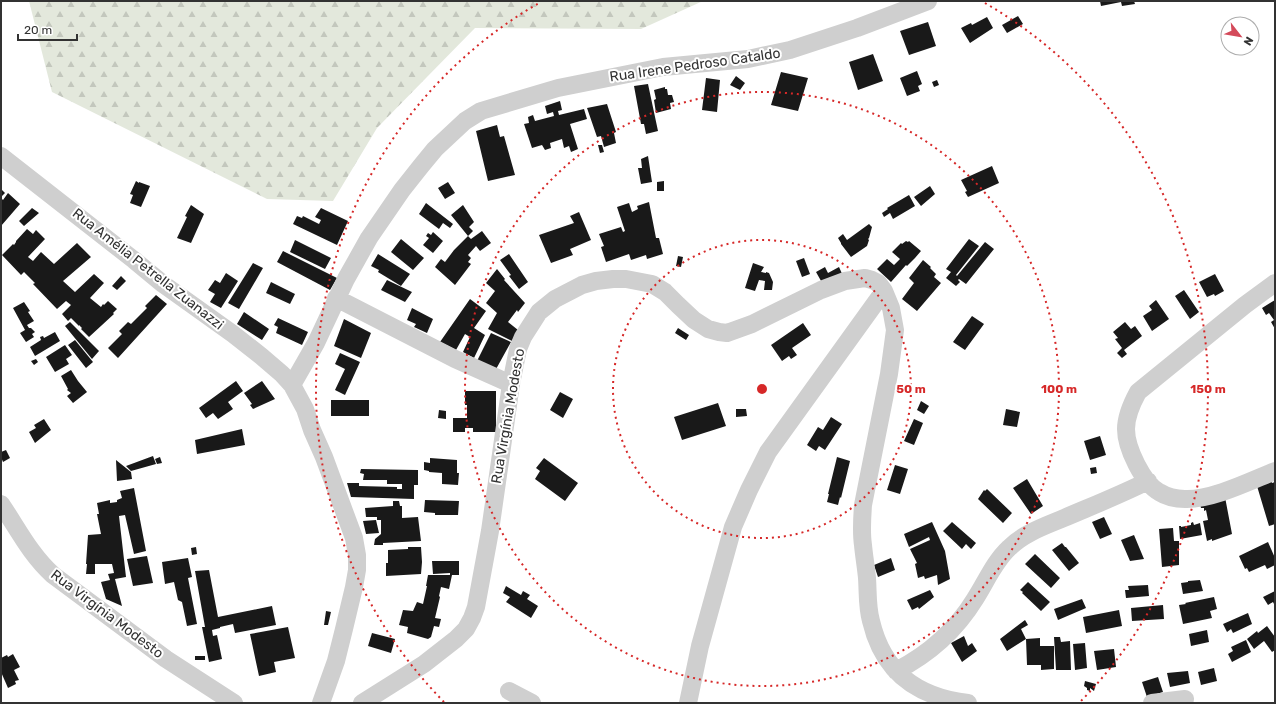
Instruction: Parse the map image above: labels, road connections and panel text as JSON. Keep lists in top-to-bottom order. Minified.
{"streets":{"street":["Rua Irene Pedroso Cataldo","Rua Amélia Petrella Zuanazzi","Rua Virgínia Modesto"]},"crossings":[["Rua Irene Pedroso Cataldo","Rua Amélia Petrella Zuanazzi"]],"scale_bar":"20 m","north":"bottom right","rings":["50 m","100 m","150 m"]}
